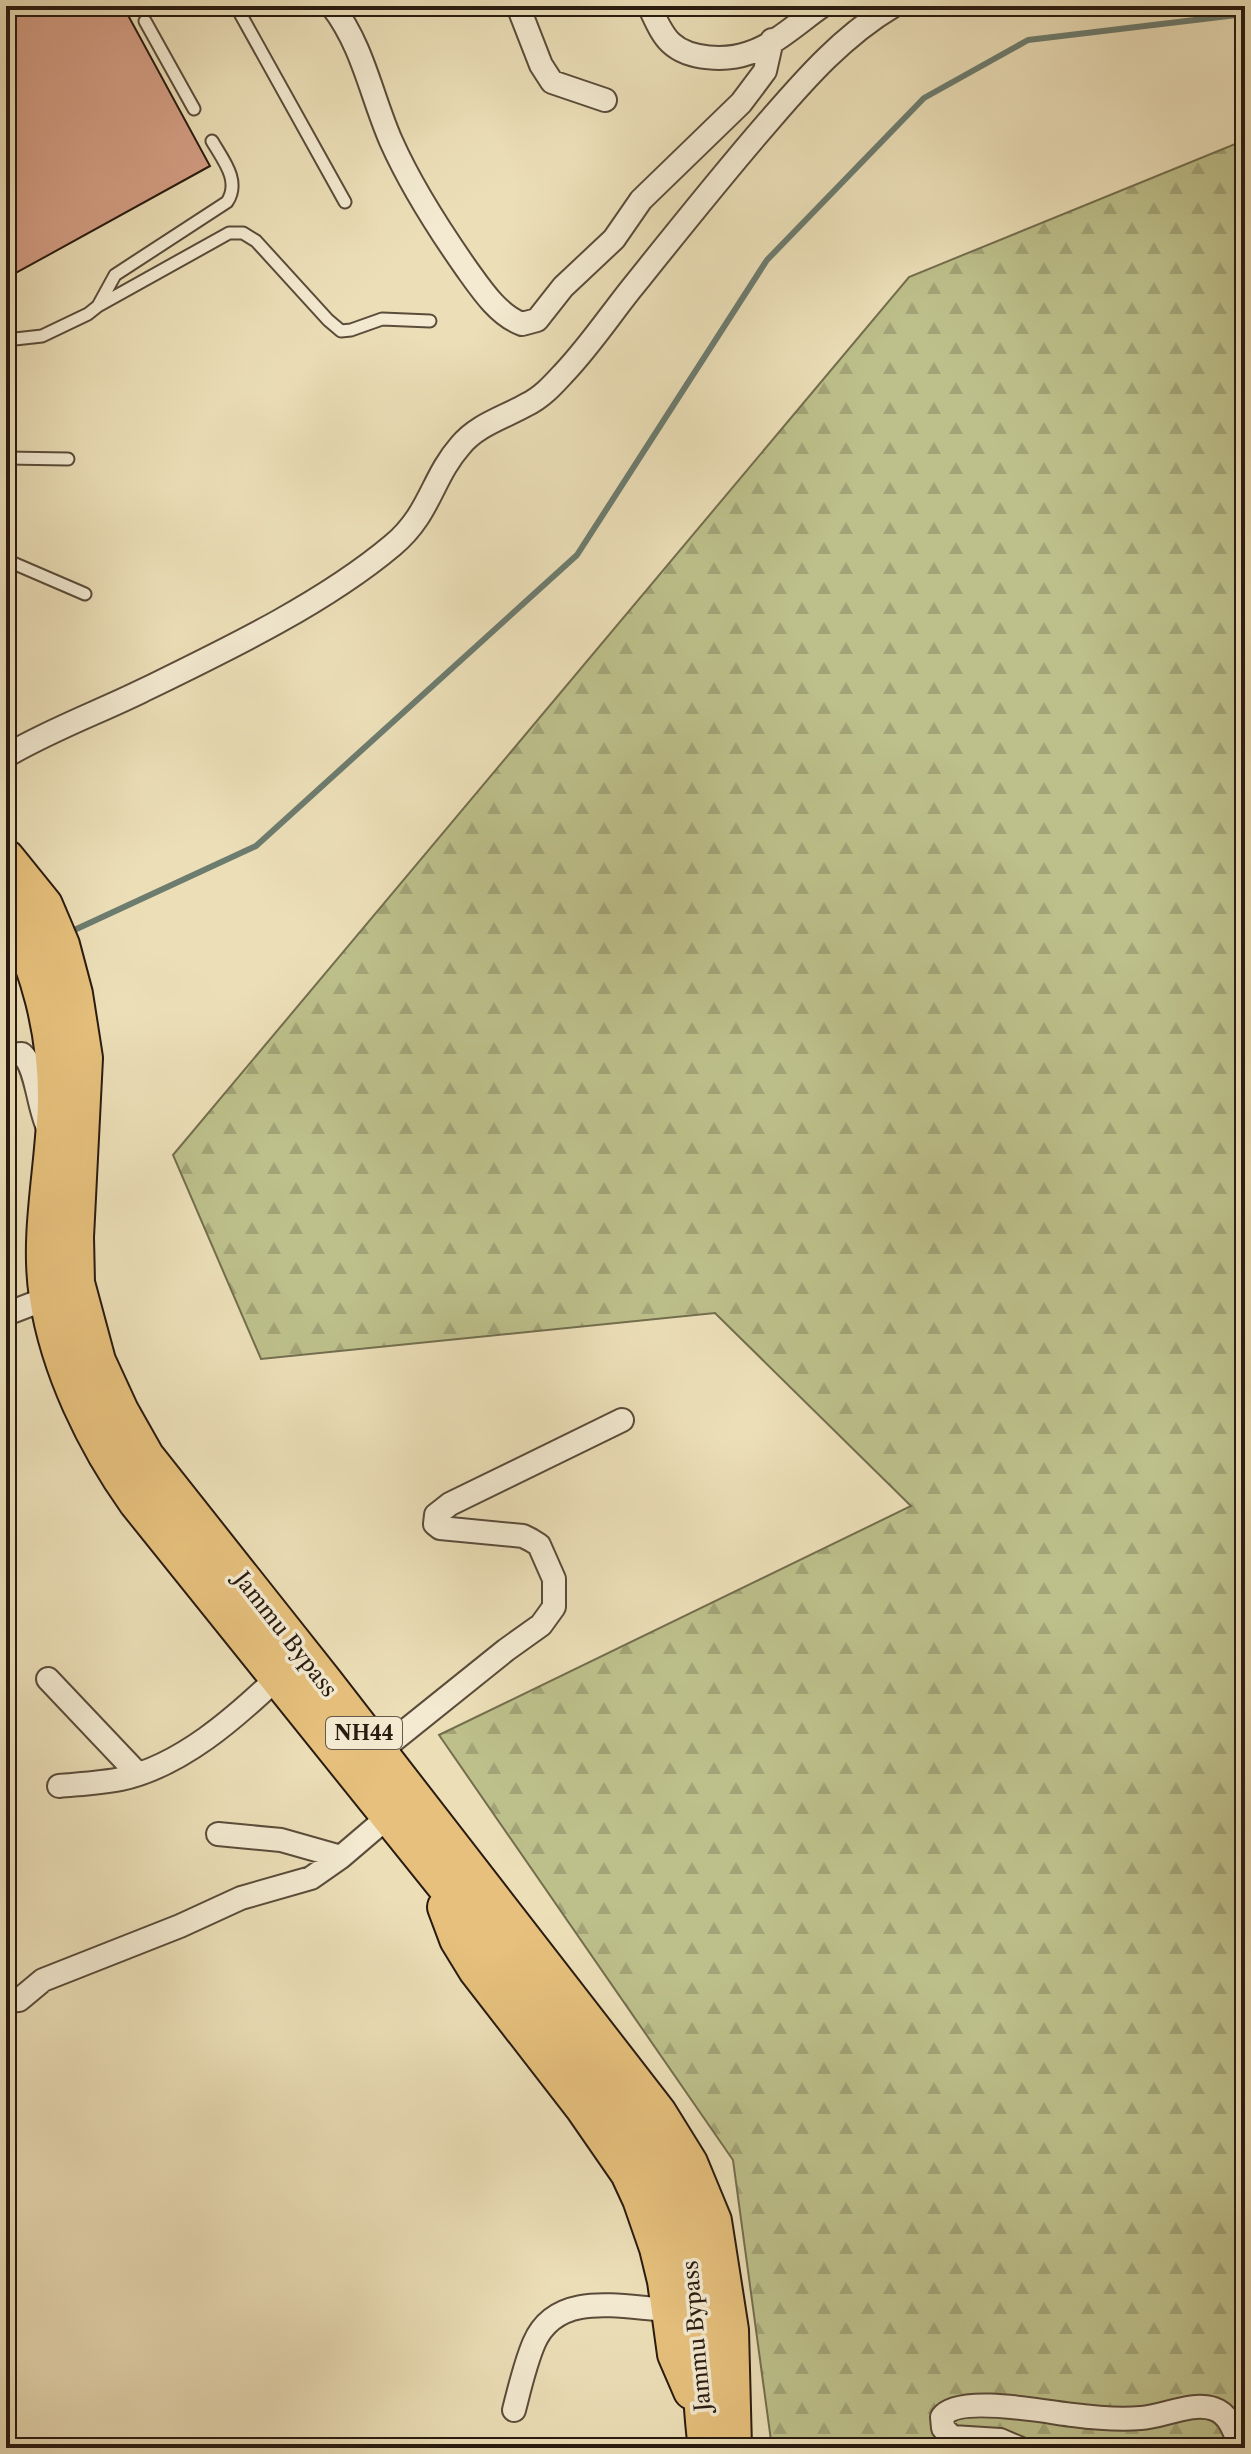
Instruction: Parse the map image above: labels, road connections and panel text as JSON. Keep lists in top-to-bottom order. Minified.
{"streets":{"highway":["Jammu Bypass","NH44"]}}
